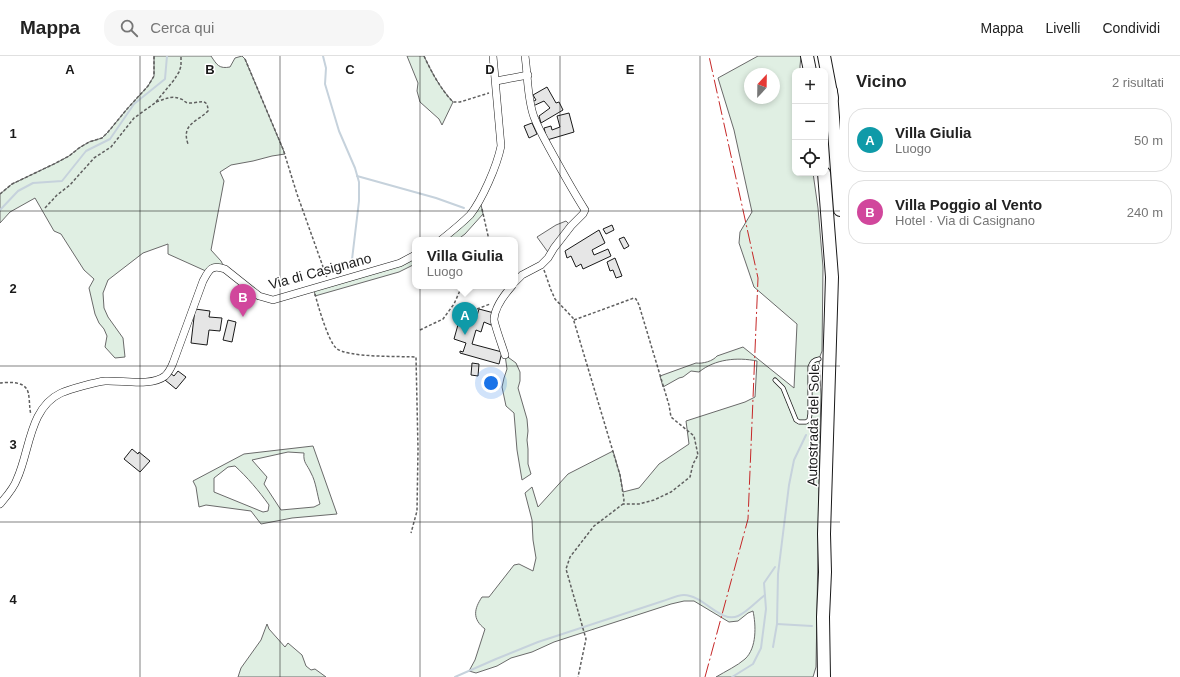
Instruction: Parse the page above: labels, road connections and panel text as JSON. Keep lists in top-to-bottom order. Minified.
{"streets":{"highway":["Autostrada del Sole"],"street":["Via di Casignano"]},"north":"top","page":{"header":"Mappa","search":"Cerca qui","nav":["Mappa","Livelli","Condividi"],"heading":["Vicino","2 risultati"],"map_buttons":["+","−"],"list":[{"mark":"A","name":"Villa Giulia","note":"Luogo","value":"50 m"},{"mark":"B","name":"Villa Poggio al Vento","note":"Hotel · Via di Casignano","value":"240 m"}],"popup":["Villa Giulia","Luogo"],"pins":["B","A"]},"grid":{"columns":["A","B","C","D","E"],"rows":["1","2","3","4"]}}
